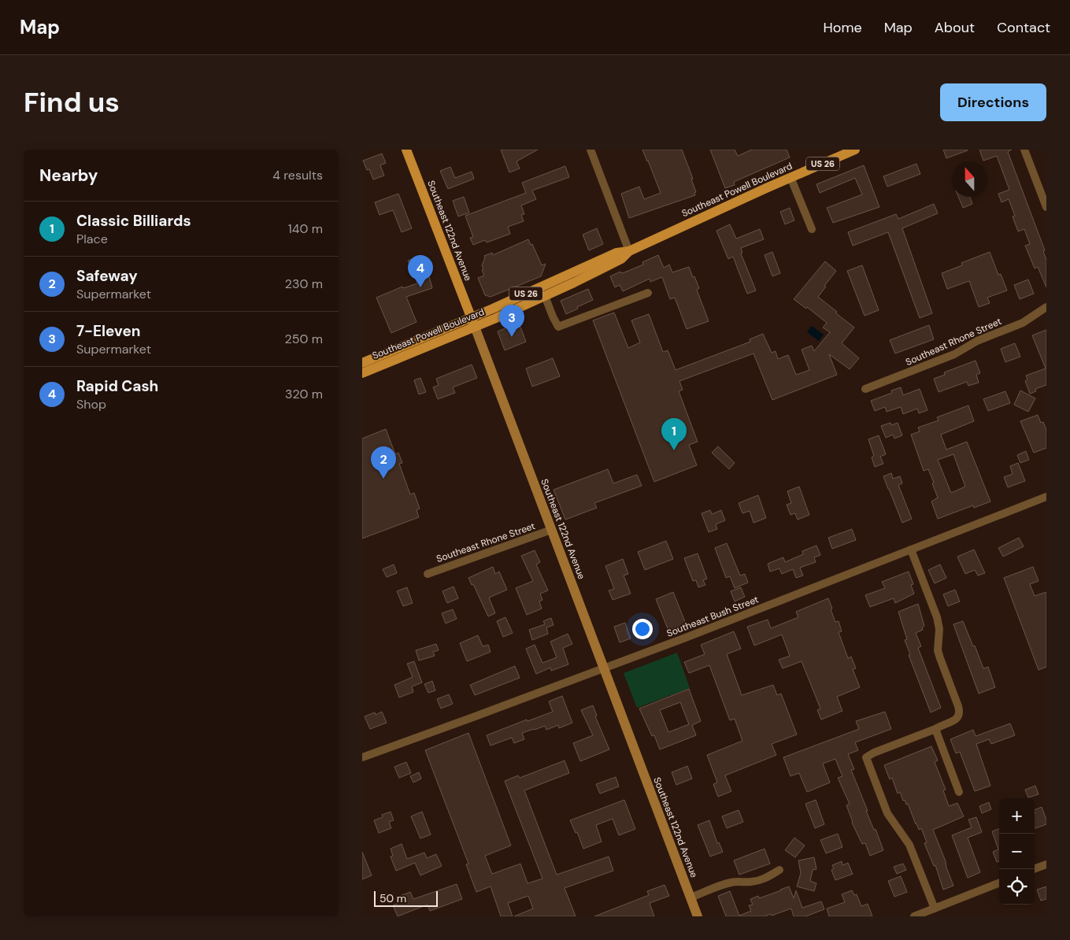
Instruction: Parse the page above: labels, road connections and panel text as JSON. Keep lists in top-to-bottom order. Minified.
{"streets":{"main road":["US 26","Southeast Powell Boulevard","Southeast 122nd Avenue"],"street":["Southeast Rhone Street","Southeast Bush Street"]},"crossings":[["Southeast Powell Boulevard","Southeast 122nd Avenue"],["Southeast 122nd Avenue","Southeast Rhone Street"],["Southeast 122nd Avenue","Southeast Bush Street"]],"scale_bar":"50 m","north":"top","page":{"header":"Map","nav":["Home","Map","About","Contact"],"buttons":"Directions","title":"Find us","heading":["Nearby","4 results"],"list":[{"mark":"1","name":"Classic Billiards","note":"Place","value":"140 m"},{"mark":"2","name":"Safeway","note":"Supermarket","value":"230 m"},{"mark":"3","name":"7-Eleven","note":"Supermarket","value":"250 m"},{"mark":"4","name":"Rapid Cash","note":"Shop","value":"320 m"}],"pins":["4","3","1","2"],"map_buttons":["+","−"],"scale":"50 m"}}
